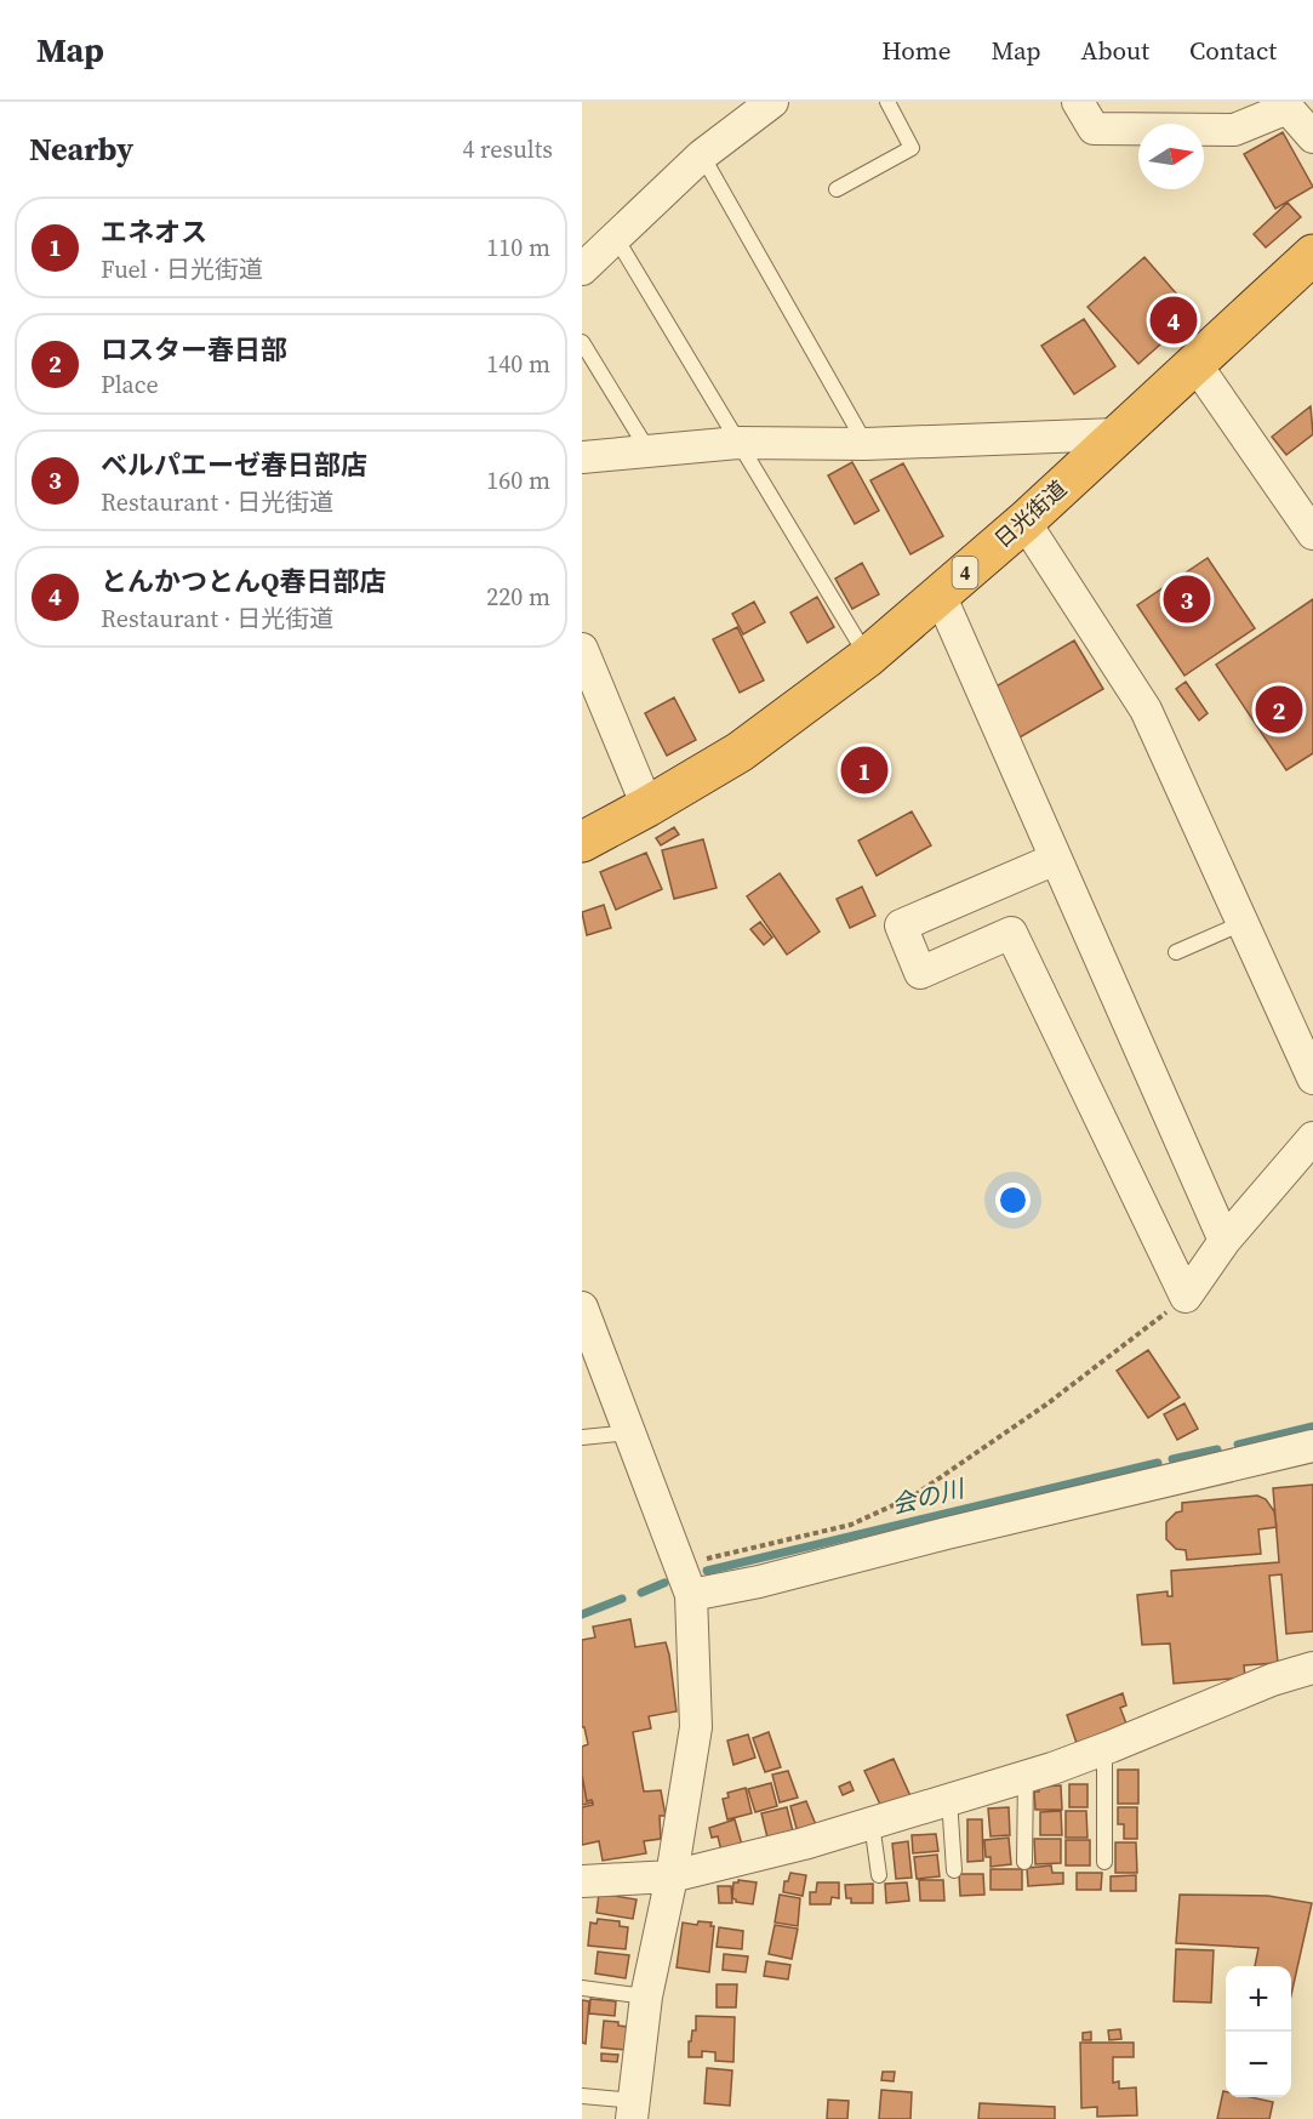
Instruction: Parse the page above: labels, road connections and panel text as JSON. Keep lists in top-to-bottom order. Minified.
{"streets":{"highway":["日光街道","4"]},"water":["会の川"],"north":"right","page":{"header":"Map","nav":["Home","Map","About","Contact"],"heading":["Nearby","4 results"],"list":[{"mark":"1","name":"エネオス","note":"Fuel · 日光街道","value":"110 m"},{"mark":"2","name":"ロスター春日部","note":"Place","value":"140 m"},{"mark":"3","name":"ベルパエーゼ春日部店","note":"Restaurant · 日光街道","value":"160 m"},{"mark":"4","name":"とんかつとんQ春日部店","note":"Restaurant · 日光街道","value":"220 m"}],"pins":["4","3","2","1"],"map_buttons":["+","−"]}}
